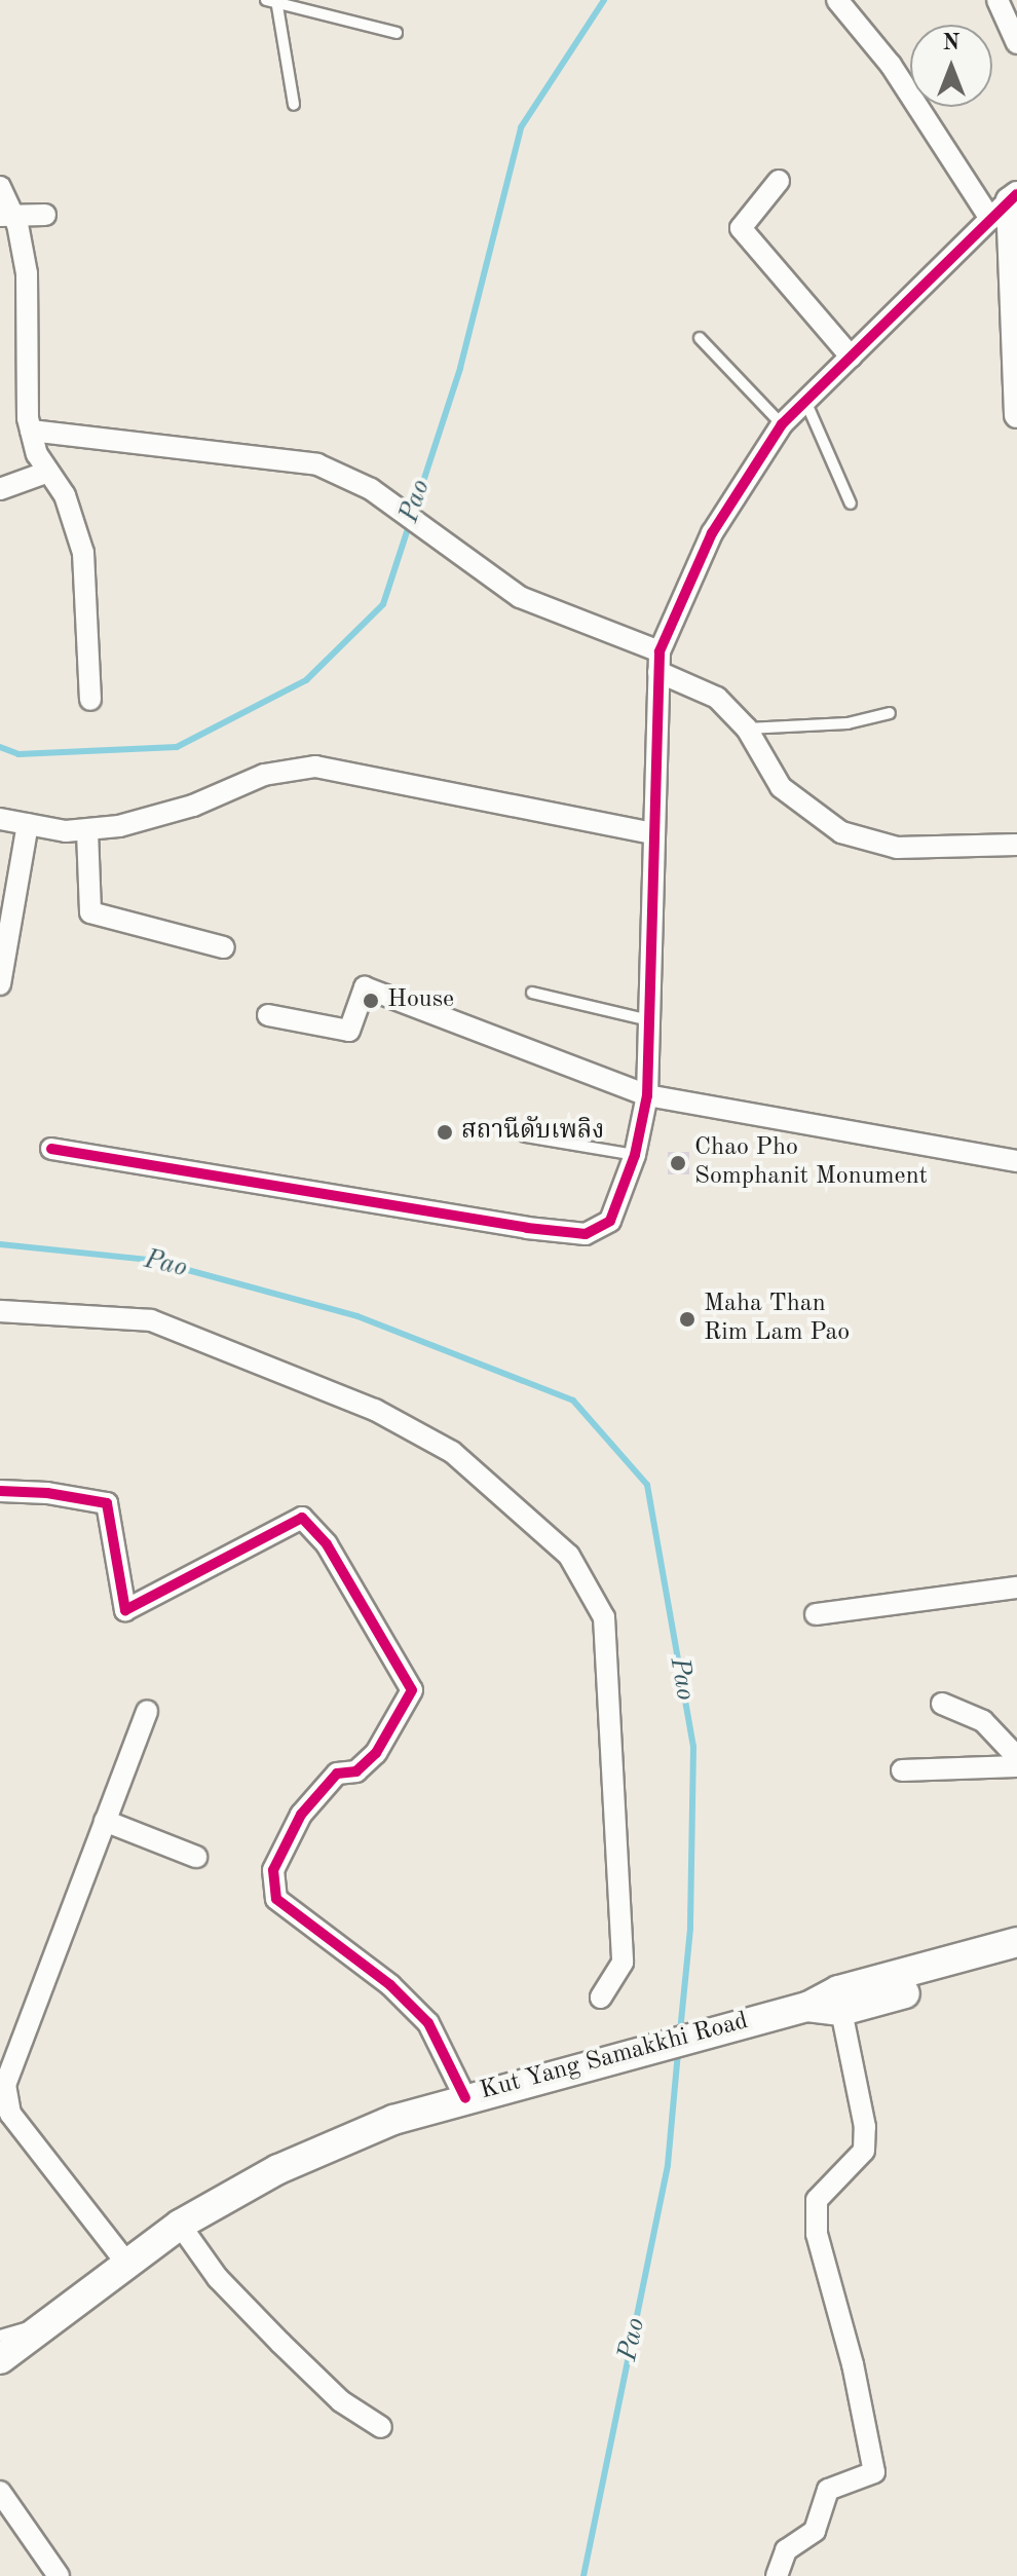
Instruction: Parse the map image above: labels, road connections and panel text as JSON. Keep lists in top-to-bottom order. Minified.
{"streets":{"main road":["Kut Yang Samakkhi Road"]},"water":["Pao"],"places":["House","สถานีดับเพลิง","Chao Pho Somphanit Monument","Maha Than Rim Lam Pao"],"north":"top"}
